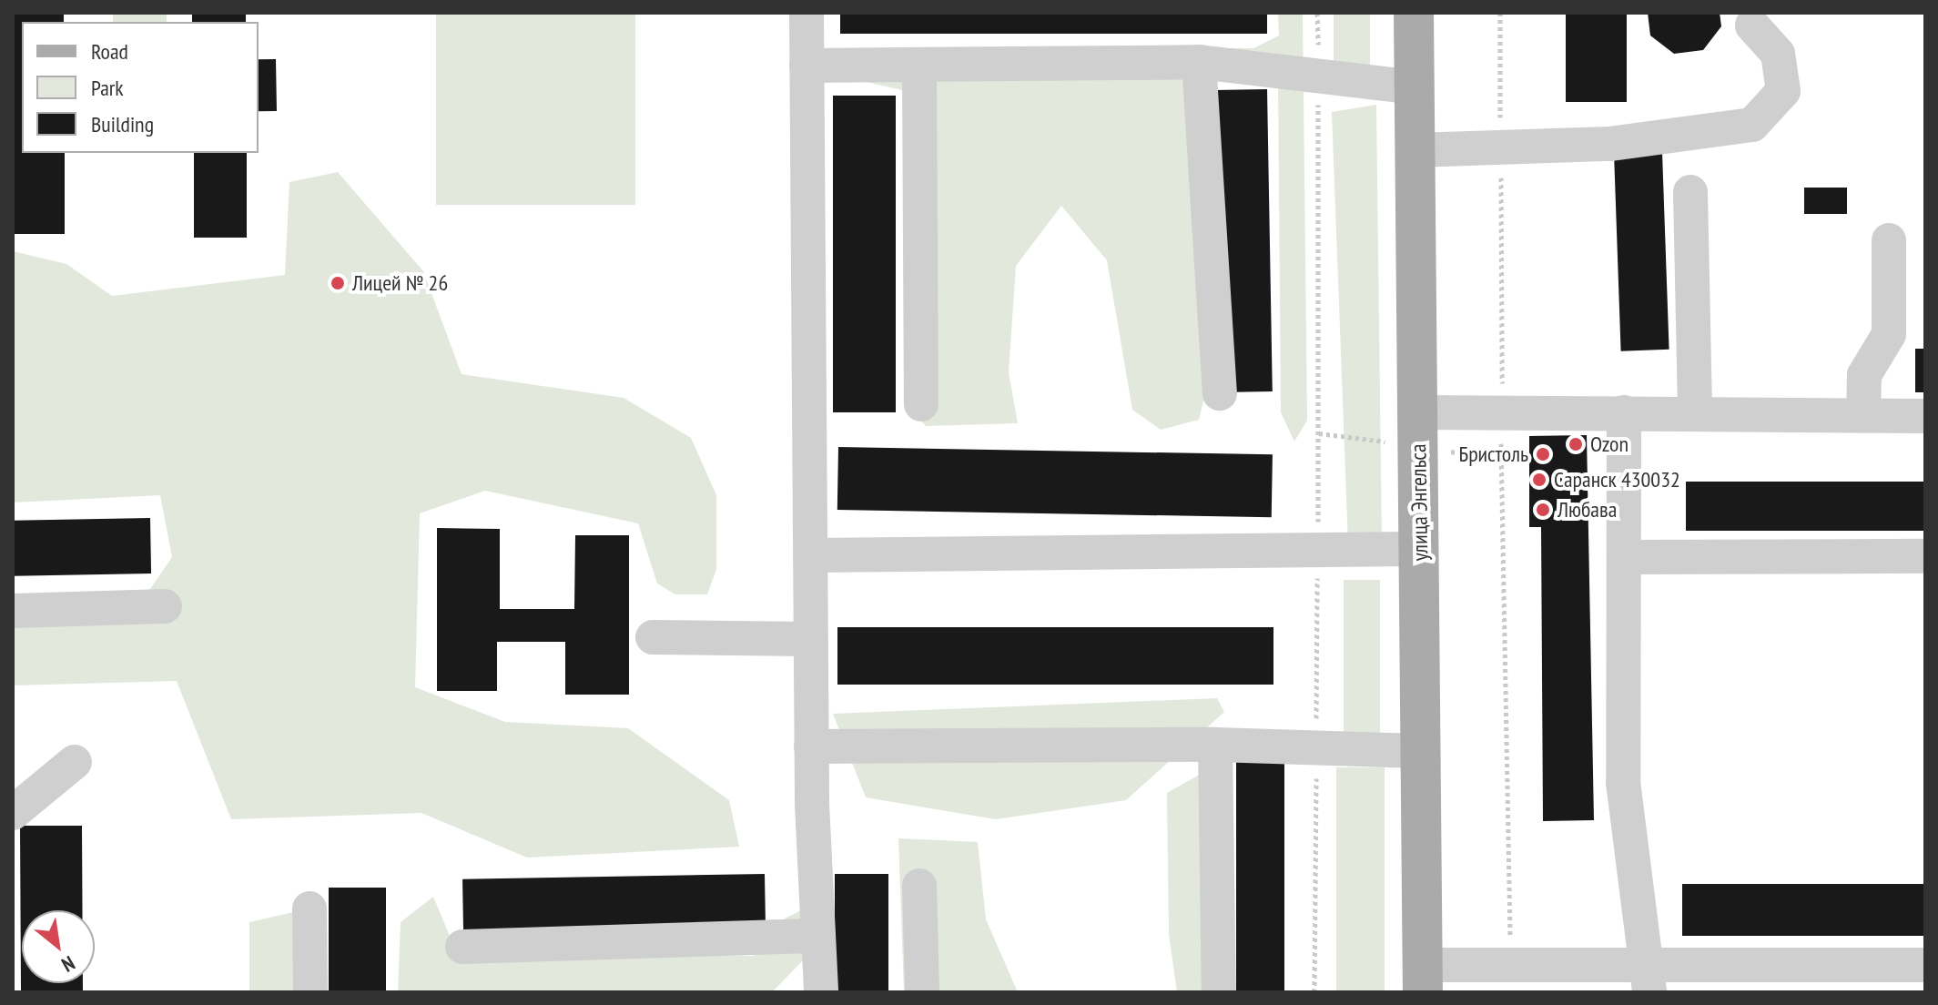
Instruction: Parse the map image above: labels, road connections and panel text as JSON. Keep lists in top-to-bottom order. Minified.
{"streets":{"main road":["улица Энгельса"]},"places":["Лицей № 26","Ozon","Бристоль","Саранск 430032","Любава"],"legend":["Road","Park","Building"],"north":"bottom right"}
